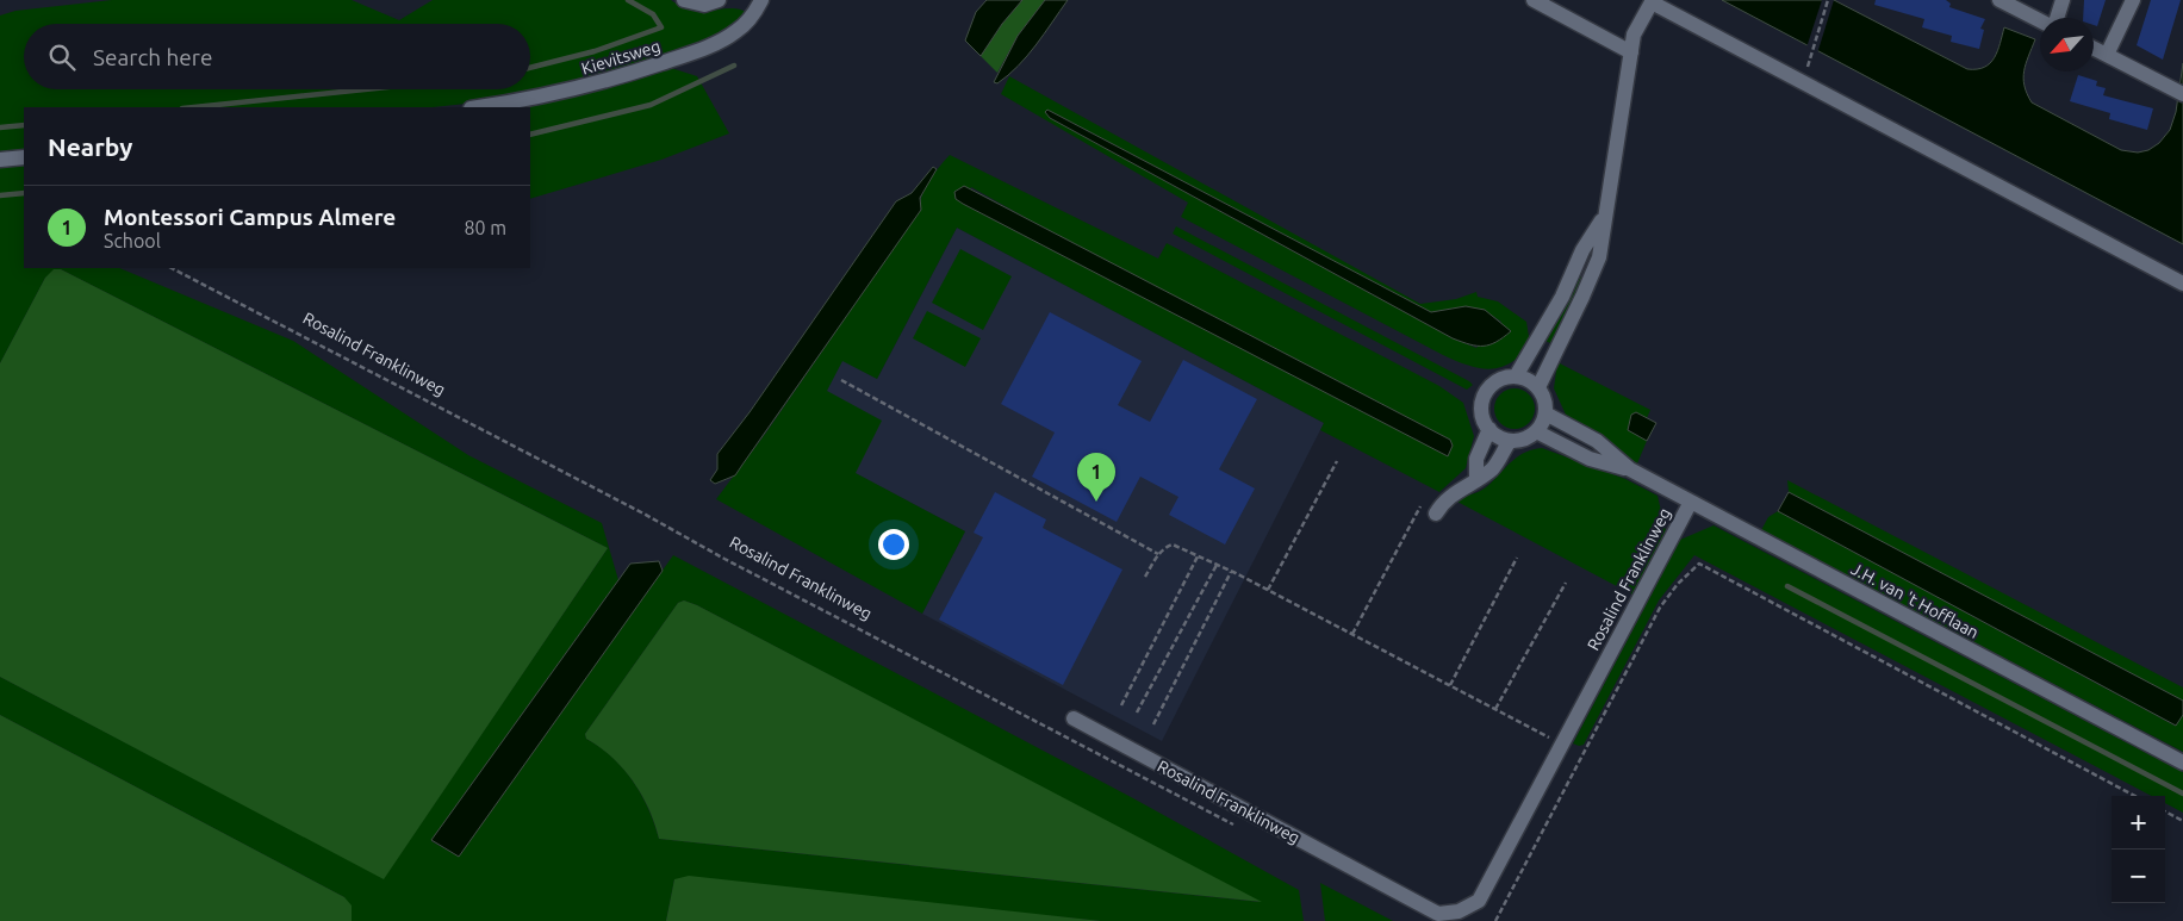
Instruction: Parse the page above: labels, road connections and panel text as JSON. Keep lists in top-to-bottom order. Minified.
{"streets":{"street":["Kievitsweg","Rosalind Franklinweg","J.H. van 't Hofflaan"]},"crossings":[["Rosalind Franklinweg","J.H. van 't Hofflaan"]],"north":"bottom left","page":{"search":"Search here","heading":"Nearby","list":[{"mark":"1","name":"Montessori Campus Almere","note":"School","value":"80 m"}],"pins":"1","map_buttons":["+","−"]}}
